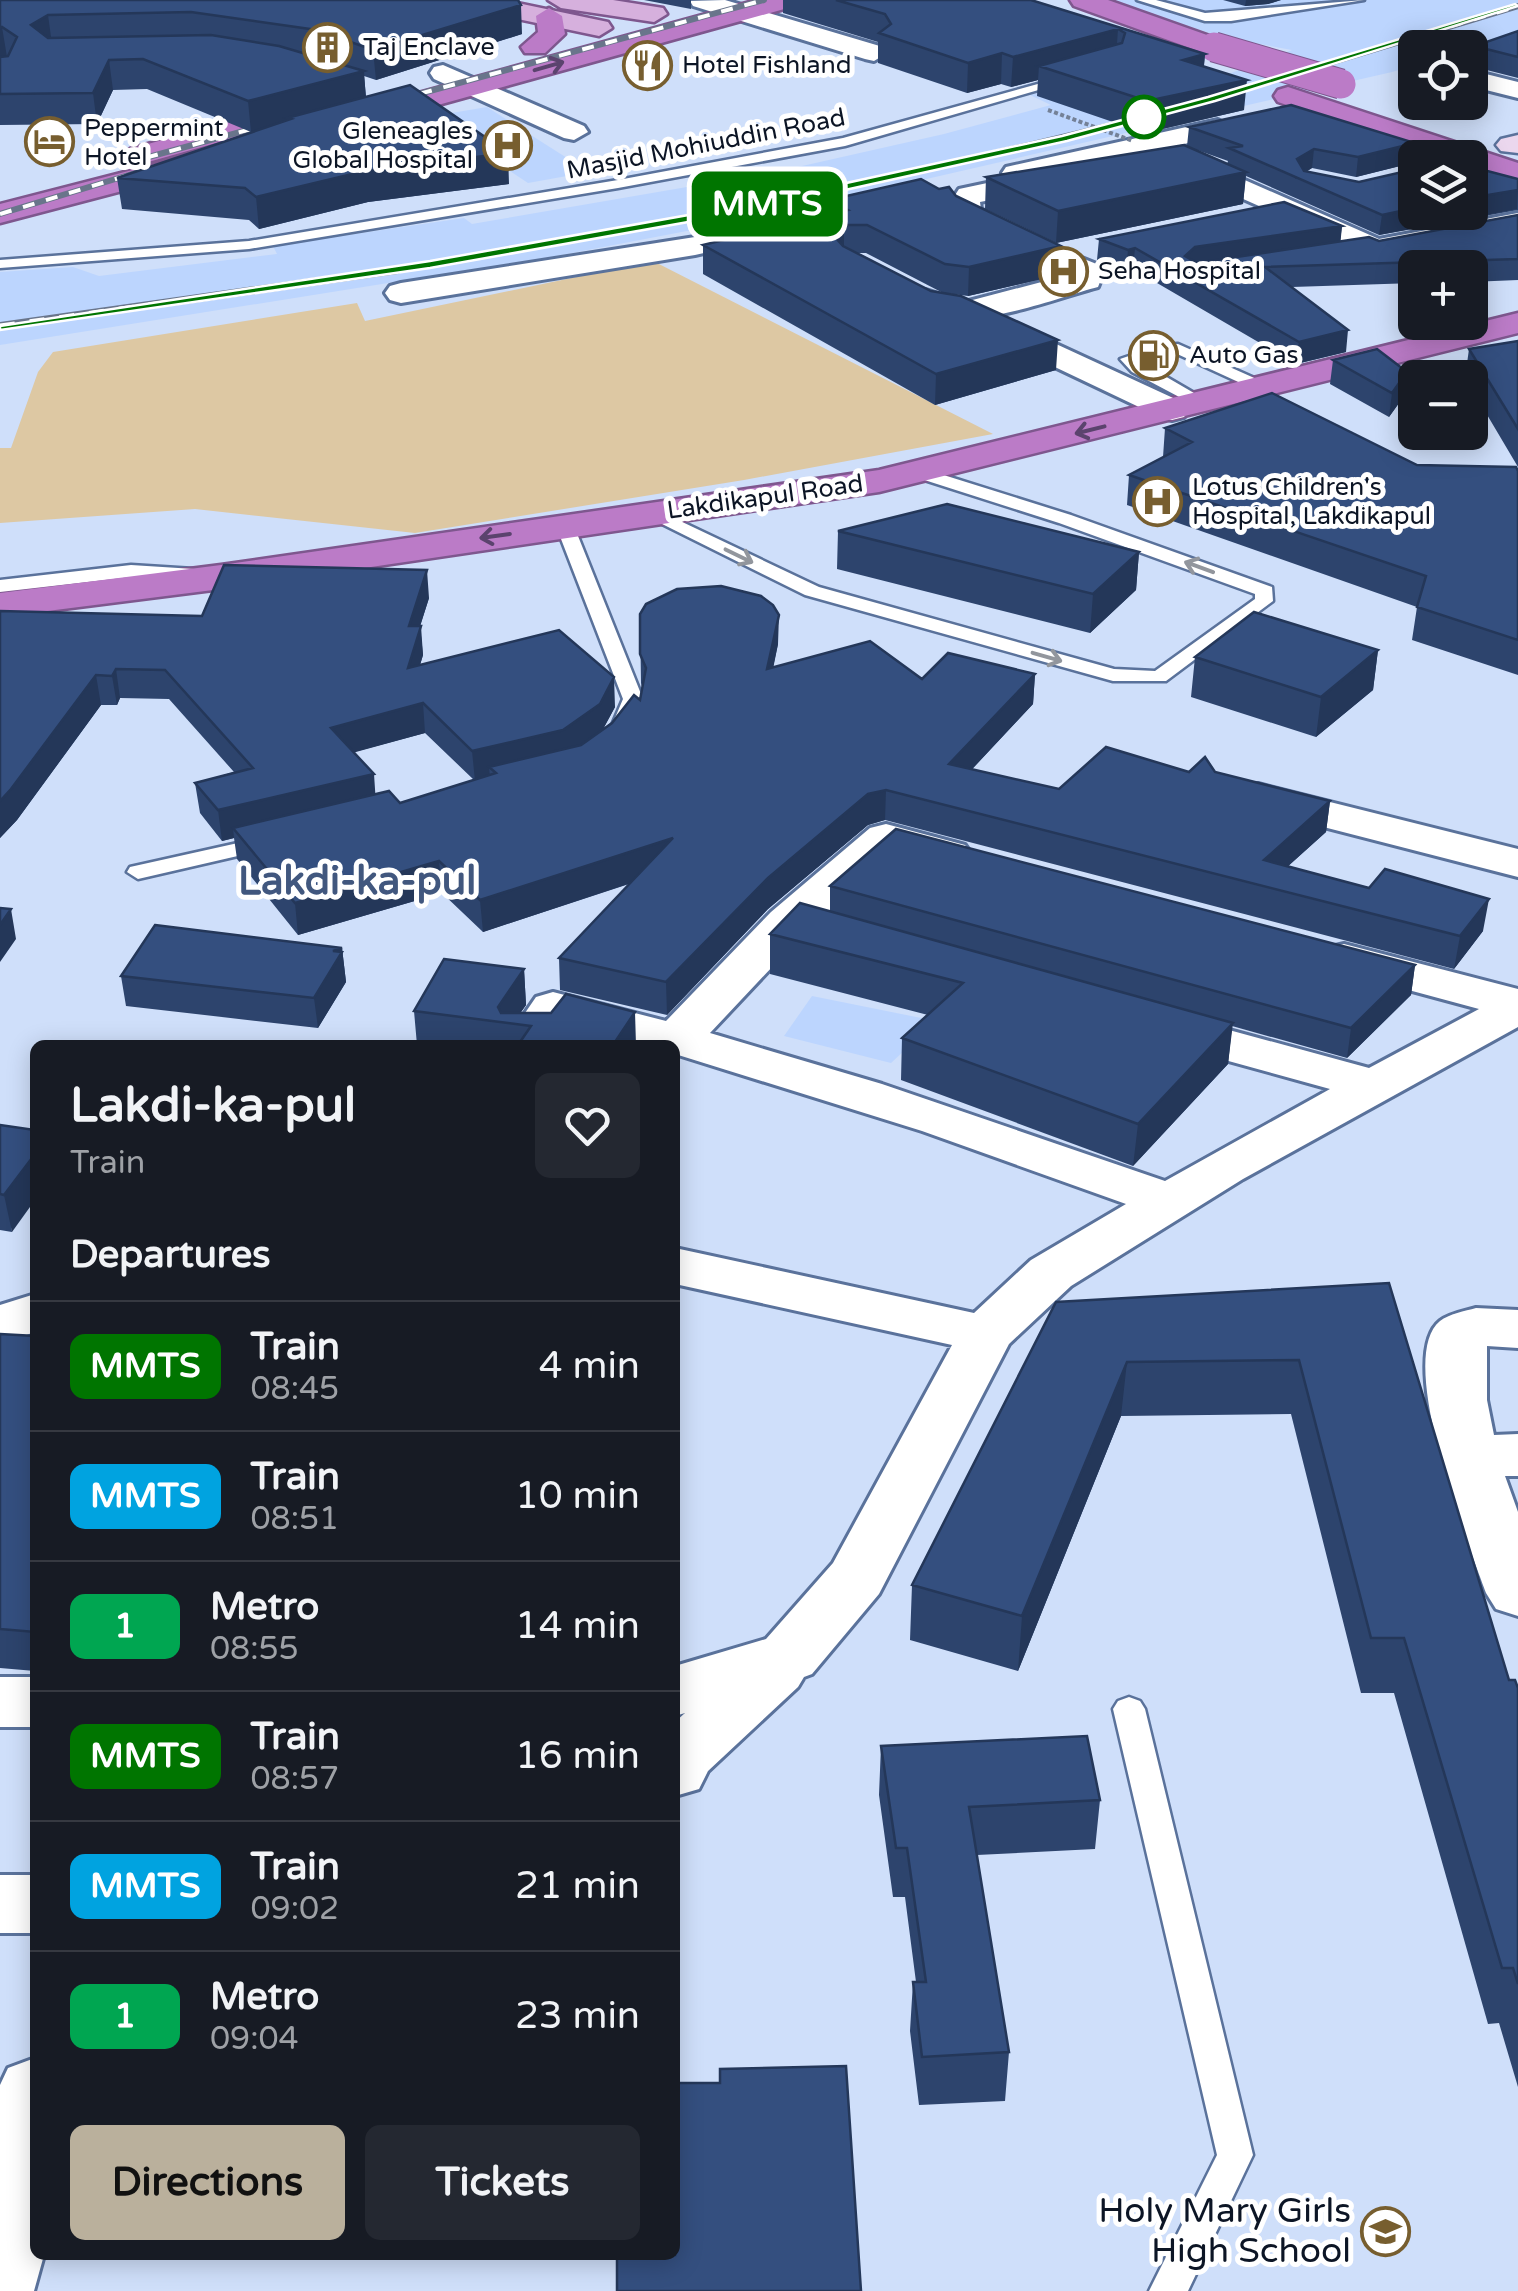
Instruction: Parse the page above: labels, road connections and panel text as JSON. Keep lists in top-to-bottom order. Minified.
{"streets":{"highway":["Lakdikapul Road"],"lane":["Masjid Mohiuddin Road"]},"districts":["Lakdi-ka-pul"],"places":{"building":["Taj Enclave"],"restaurant":["Hotel Fishland"],"hotel":["Peppermint Hotel"],"hospital":["Gleneagles Global Hospital","Seha Hospital","Lotus Children's Hospital, Lakdikapul"],"fuel station":["Auto Gas"],"school or university":["Holy Mary Girls High School"]},"page":{"on_map":"MMTS","map_buttons":["+","−"],"heading":[["Lakdi-ka-pul","Train"],"Departures"],"list":[{"mark":"MMTS","name":"Train","note":"08:45","value":"4 min"},{"mark":"MMTS","name":"Train","note":"08:51","value":"10 min"},{"mark":"1","name":"Metro","note":"08:55","value":"14 min"},{"mark":"MMTS","name":"Train","note":"08:57","value":"16 min"},{"mark":"MMTS","name":"Train","note":"09:02","value":"21 min"},{"mark":"1","name":"Metro","note":"09:04","value":"23 min"}],"buttons":["Directions","Tickets"]}}
